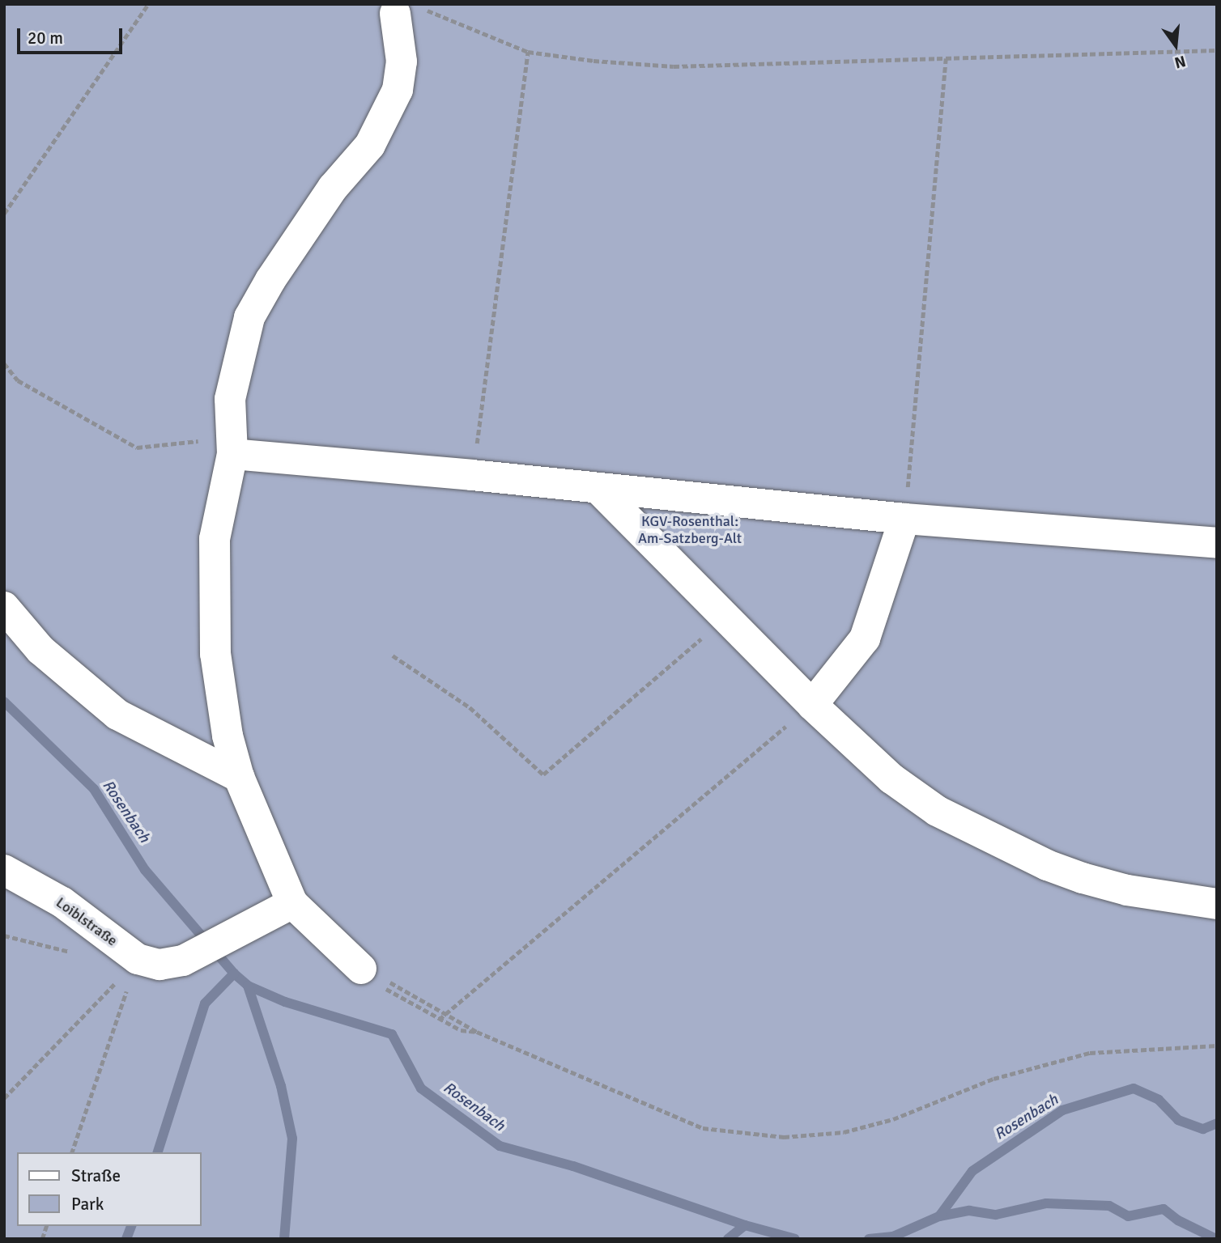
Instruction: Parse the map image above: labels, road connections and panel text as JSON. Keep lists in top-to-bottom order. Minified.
{"streets":{"street":["Loiblstraße"]},"water":["Rosenbach"],"parks":["KGV-Rosenthal: Am-Satzberg-Alt"],"legend":["Straße","Park"],"scale_bar":"20 m","north":"bottom"}
